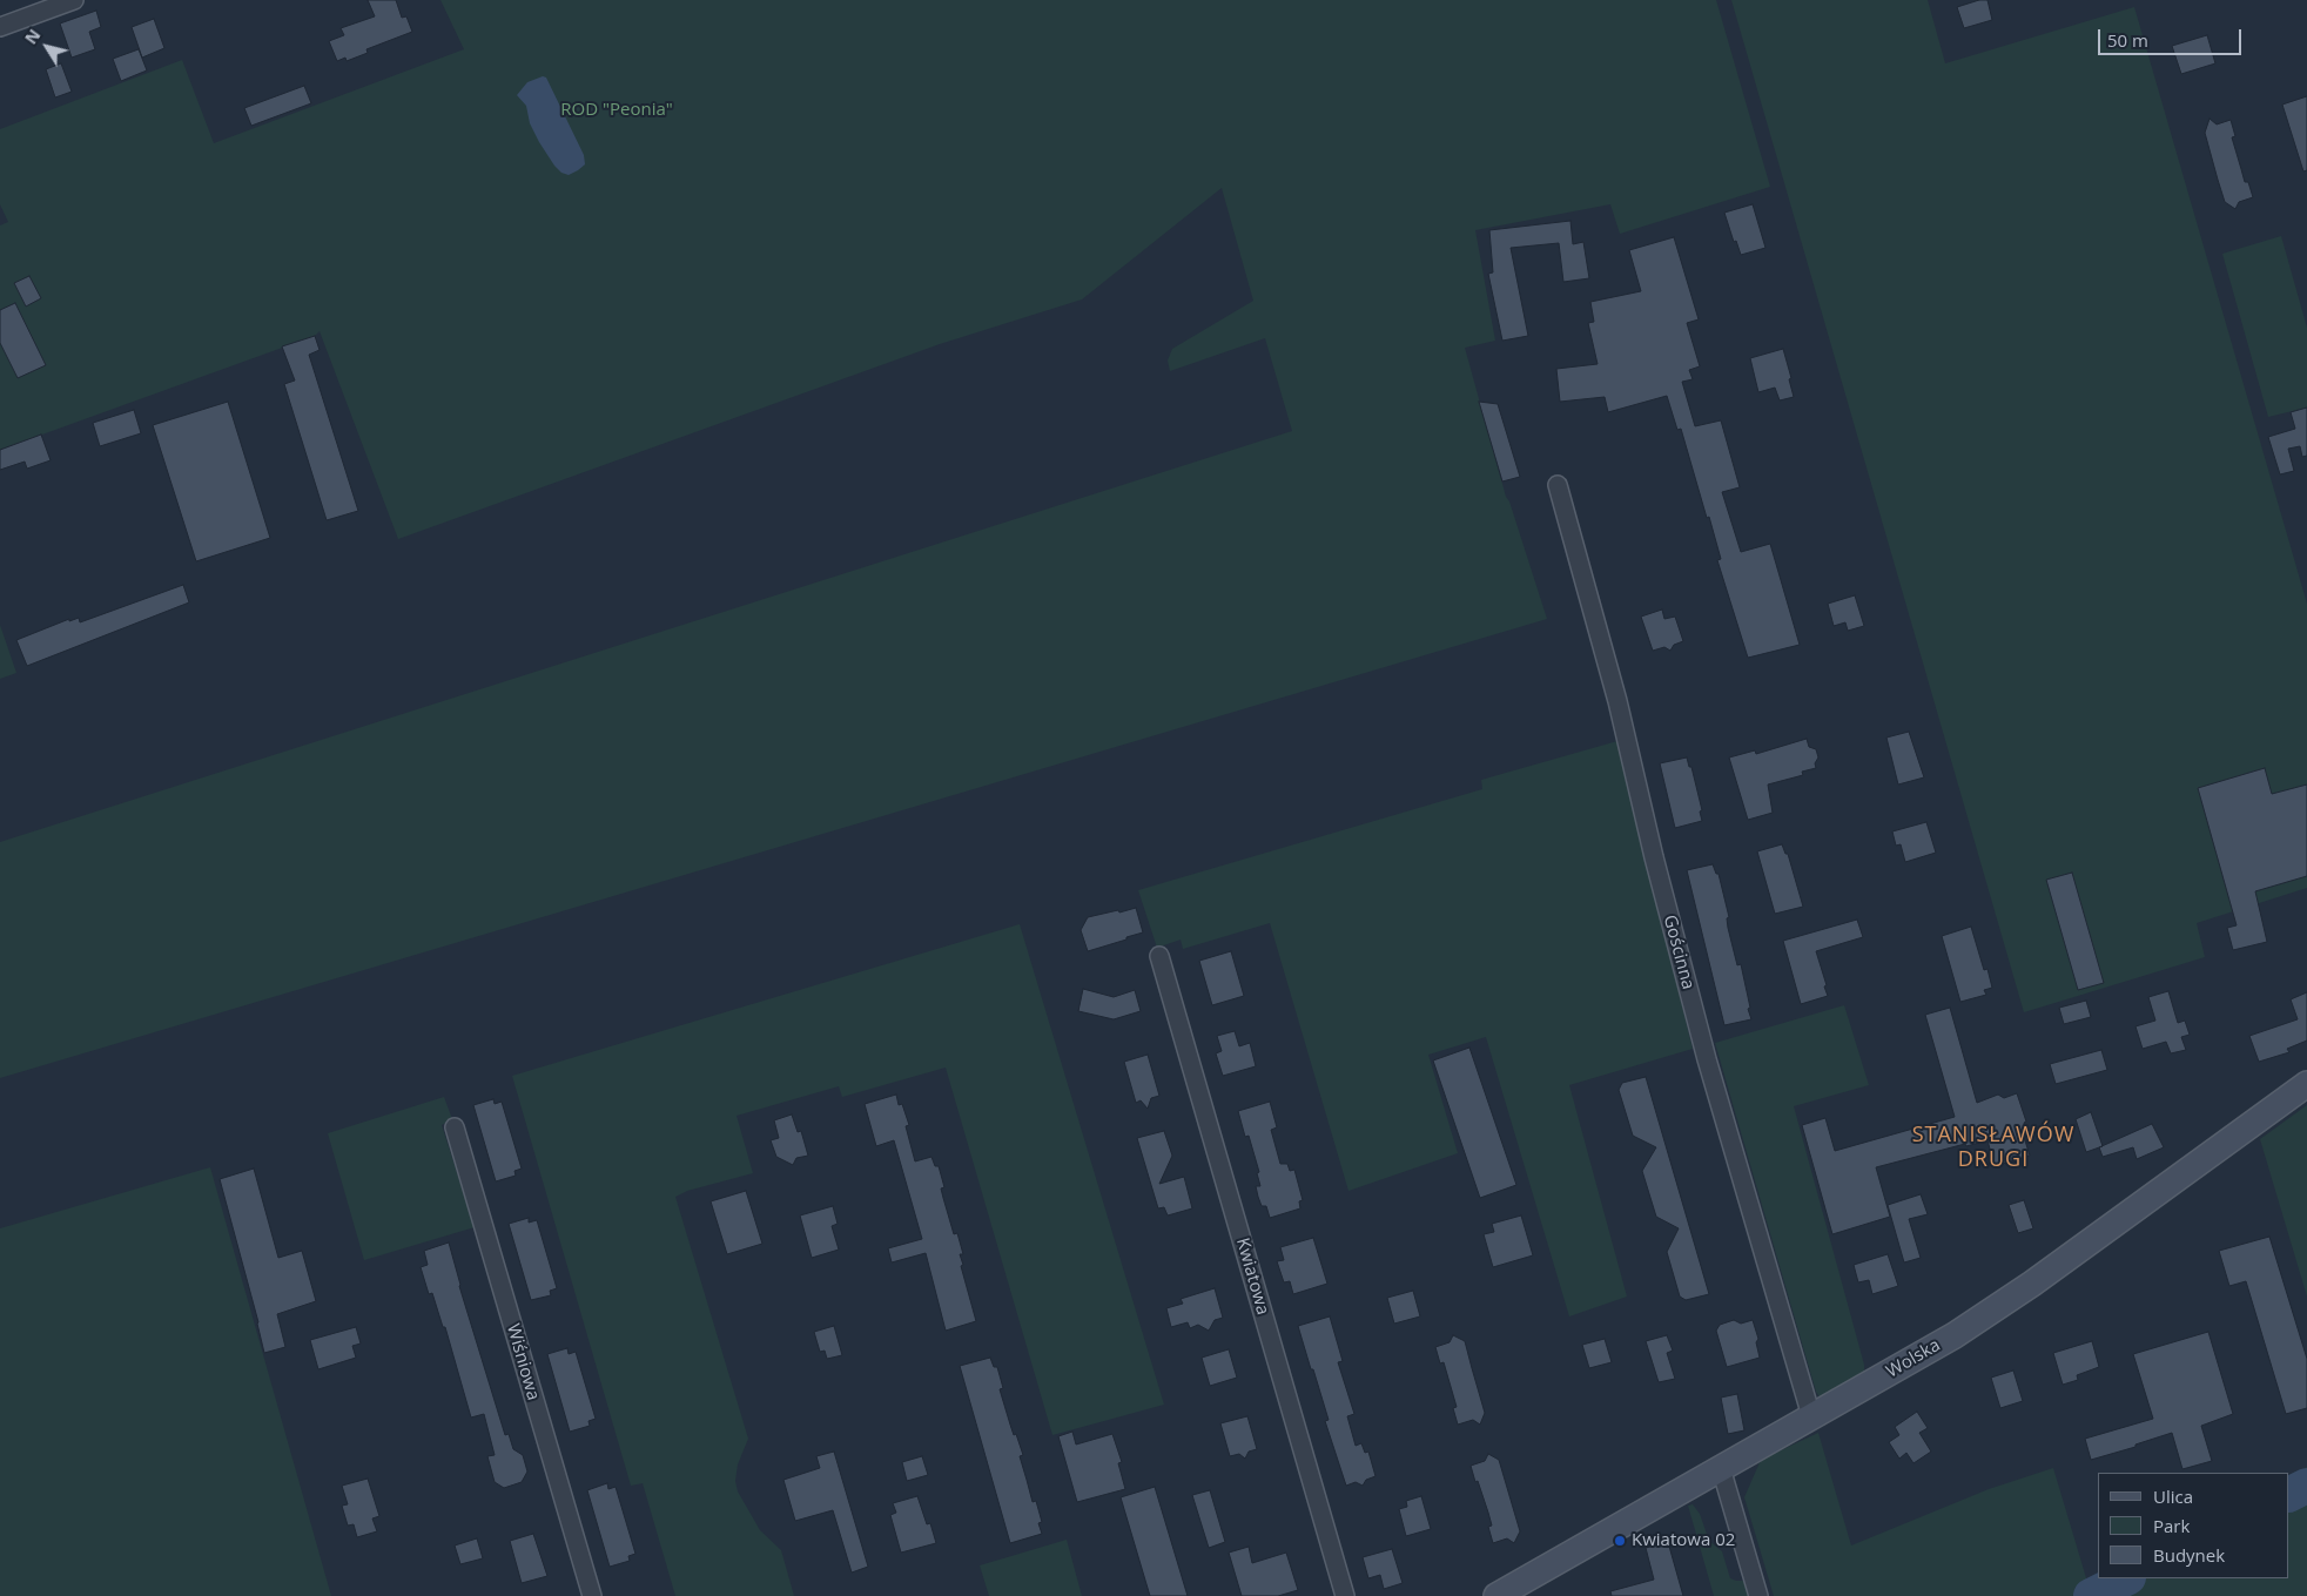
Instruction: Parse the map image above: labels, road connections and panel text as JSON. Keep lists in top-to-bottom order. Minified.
{"streets":{"street":["Gościnna","Kwiatowa","Wolska","Wiśniowa"]},"crossings":[["Gościnna","Wolska"]],"districts":["STANISŁAWÓW DRUGI"],"parks":["ROD \"Peonia\""],"places":["Kwiatowa 02"],"legend":["Ulica","Park","Budynek"],"scale_bar":"50 m","north":"top left"}
